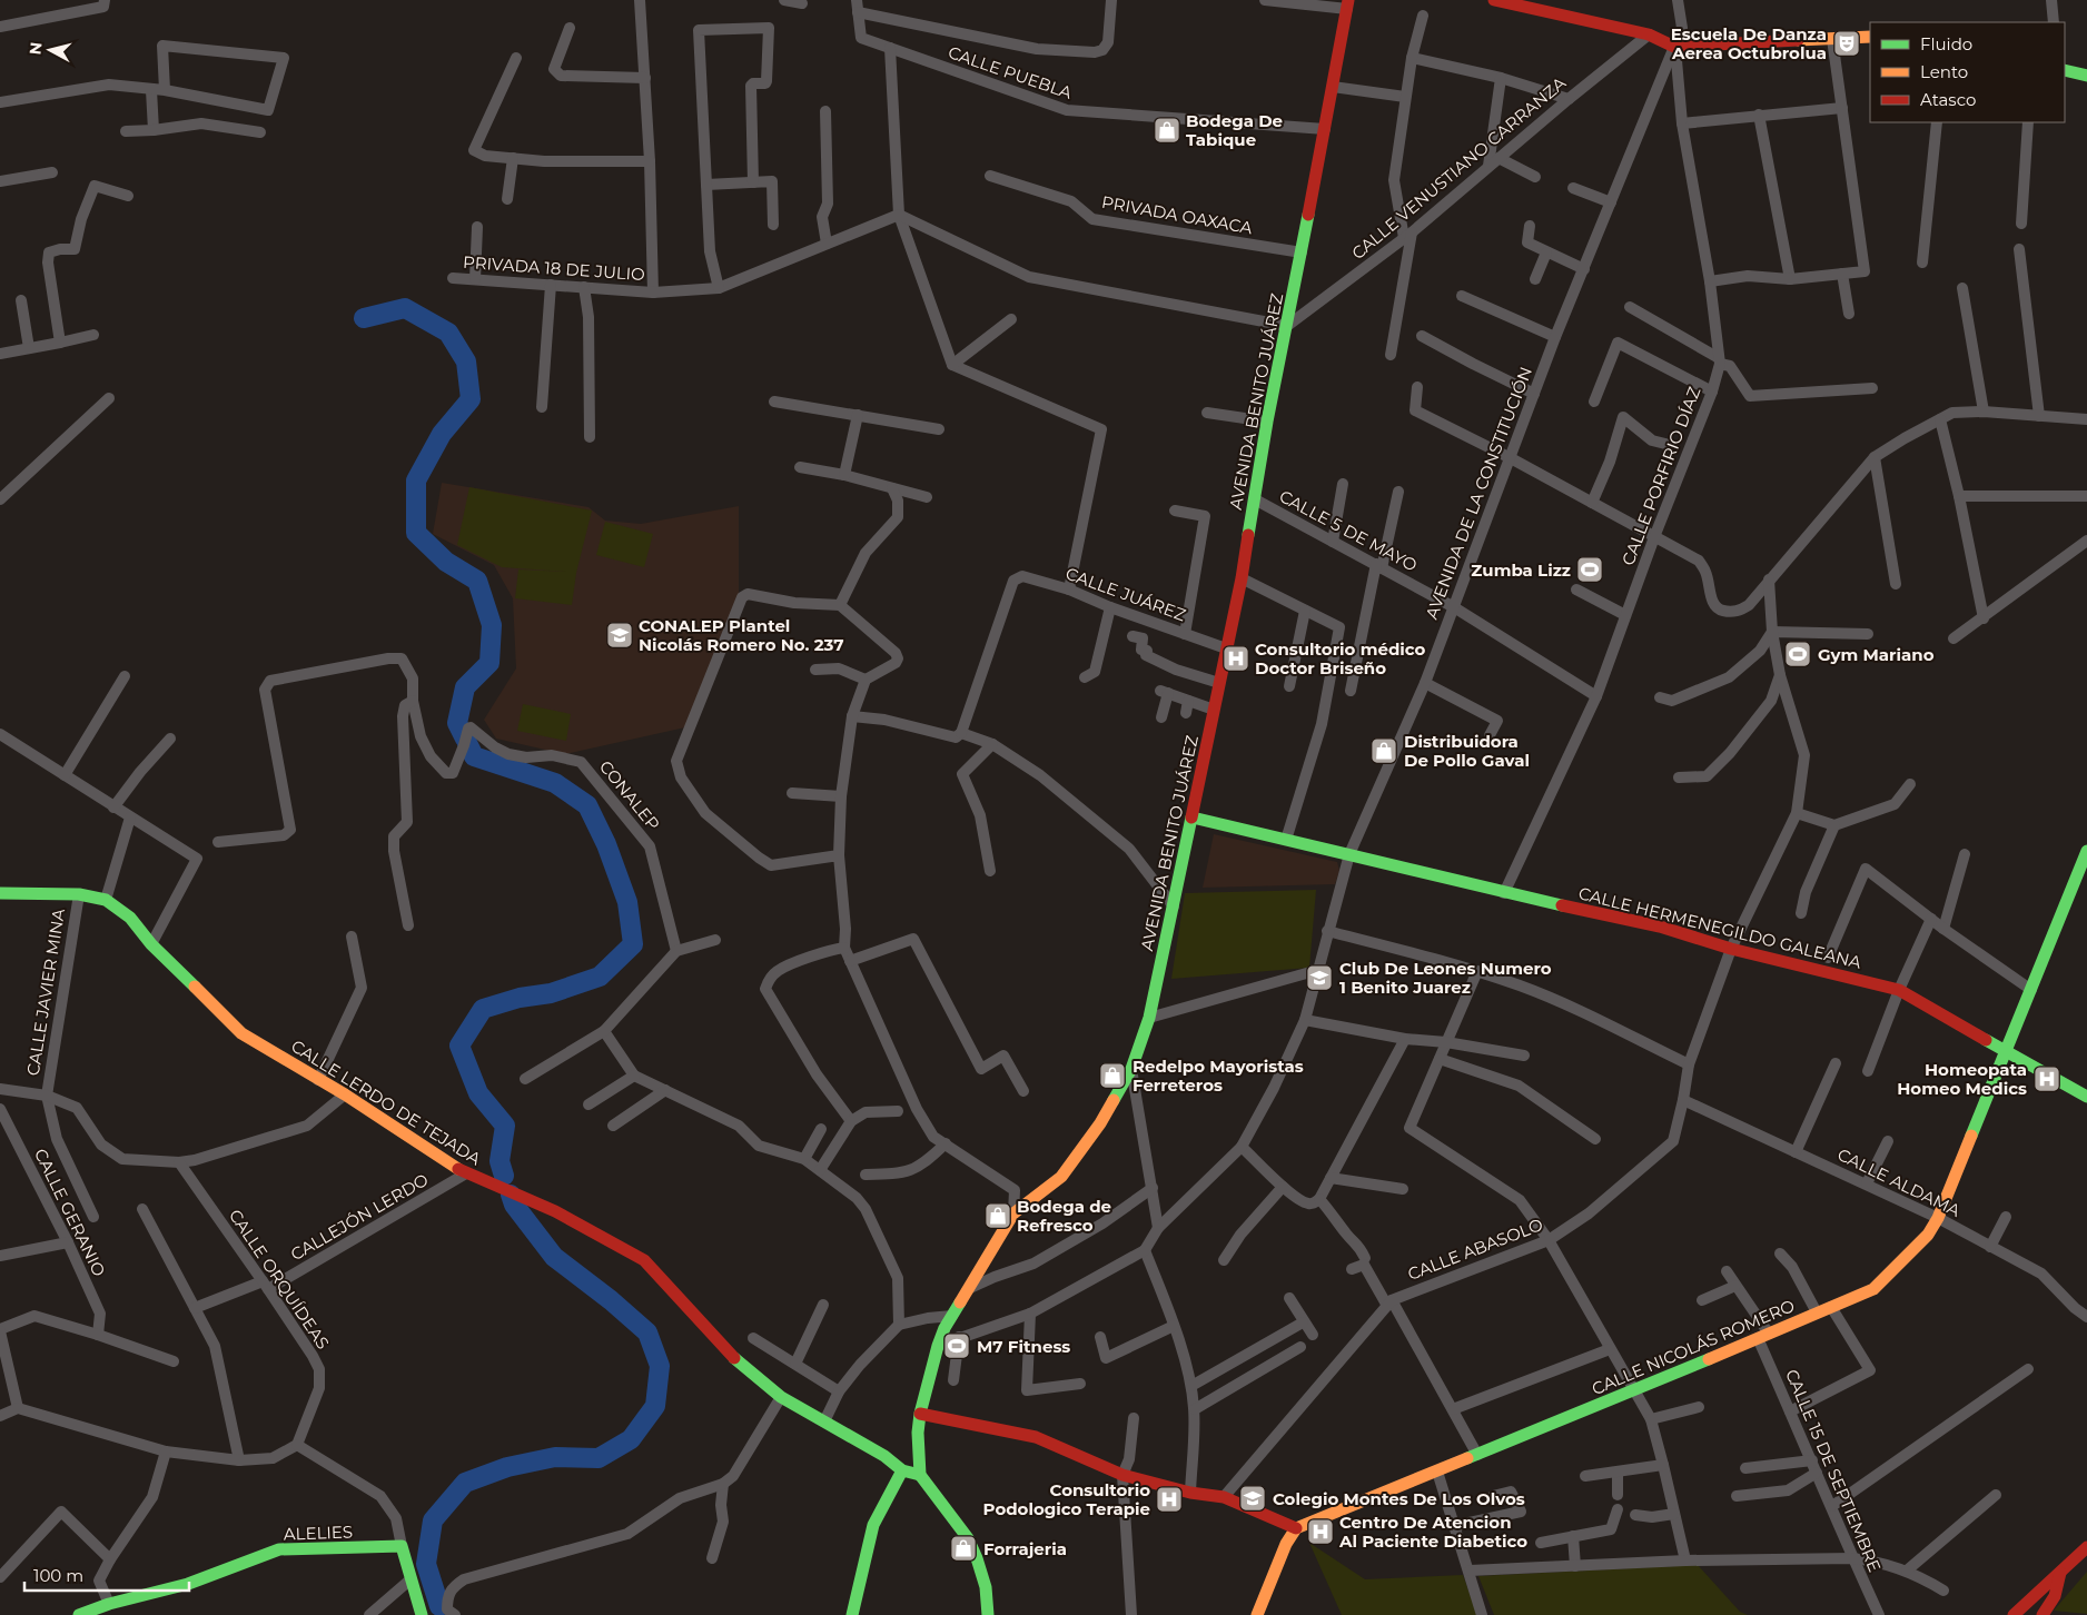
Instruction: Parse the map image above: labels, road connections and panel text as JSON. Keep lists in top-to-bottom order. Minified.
{"streets":{"main road":["AVENIDA BENITO JUÁREZ","CALLE HERMENEGILDO GALEANA","CALLE LERDO DE TEJADA","CALLE NICOLÁS ROMERO","ALELIES"],"street":["CALLE PUEBLA","CALLE VENUSTIANO CARRANZA","PRIVADA OAXACA","PRIVADA 18 DE JULIO","CALLE PORFIRIO DÍAZ","AVENIDA DE LA CONSTITUCIÓN","CALLE 5 DE MAYO","CALLE JUÁREZ","CONALEP","CALLE JAVIER MINA","CALLE ALDAMA","CALLE GERANIO","CALLEJÓN LERDO","CALLE ABASOLO","CALLE ORQUÍDEAS","CALLE 15 DE SEPTIEMBRE"]},"crossings":[["CALLE PUEBLA","AVENIDA BENITO JUÁREZ"],["CALLE VENUSTIANO CARRANZA","AVENIDA BENITO JUÁREZ"],["PRIVADA OAXACA","AVENIDA BENITO JUÁREZ"],["AVENIDA BENITO JUÁREZ","CALLE 5 DE MAYO"],["AVENIDA BENITO JUÁREZ","CALLE JUÁREZ"],["AVENIDA BENITO JUÁREZ","CALLE HERMENEGILDO GALEANA"],["AVENIDA BENITO JUÁREZ","CALLE LERDO DE TEJADA"],["CALLE PORFIRIO DÍAZ","AVENIDA DE LA CONSTITUCIÓN"],["CALLE PORFIRIO DÍAZ","CALLE 5 DE MAYO"],["CALLE PORFIRIO DÍAZ","CALLE HERMENEGILDO GALEANA"],["AVENIDA DE LA CONSTITUCIÓN","CALLE 5 DE MAYO"],["AVENIDA DE LA CONSTITUCIÓN","CALLE HERMENEGILDO GALEANA"],["CALLE HERMENEGILDO GALEANA","CALLE ABASOLO"],["CALLE HERMENEGILDO GALEANA","CALLE NICOLÁS ROMERO"],["CALLE JAVIER MINA","CALLE LERDO DE TEJADA"],["CALLE LERDO DE TEJADA","CALLEJÓN LERDO"],["CALLE ALDAMA","CALLE ABASOLO"],["CALLE ALDAMA","CALLE NICOLÁS ROMERO"],["CALLEJÓN LERDO","CALLE ORQUÍDEAS"],["CALLE NICOLÁS ROMERO","CALLE 15 DE SEPTIEMBRE"]],"places":{"theatre":["Escuela De Danza Aerea Octubrolua"],"shop":["Bodega De Tabique","Distribuidora De Pollo Gaval","Redelpo Mayoristas Ferreteros","Bodega de Refresco","Forrajeria"],"sports":["Zumba Lizz","Gym Mariano","M7 Fitness"],"school or university":["CONALEP Plantel Nicolás Romero No. 237","Club De Leones Numero 1 Benito Juarez","Colegio Montes De Los Olvos"],"hospital":["Consultorio médico Doctor Briseño","Homeopata Homeo Medics","Consultorio Podologico Terapie","Centro De Atencion Al Paciente Diabetico"]},"legend":["Fluido","Lento","Atasco"],"scale_bar":"100 m","north":"left"}
